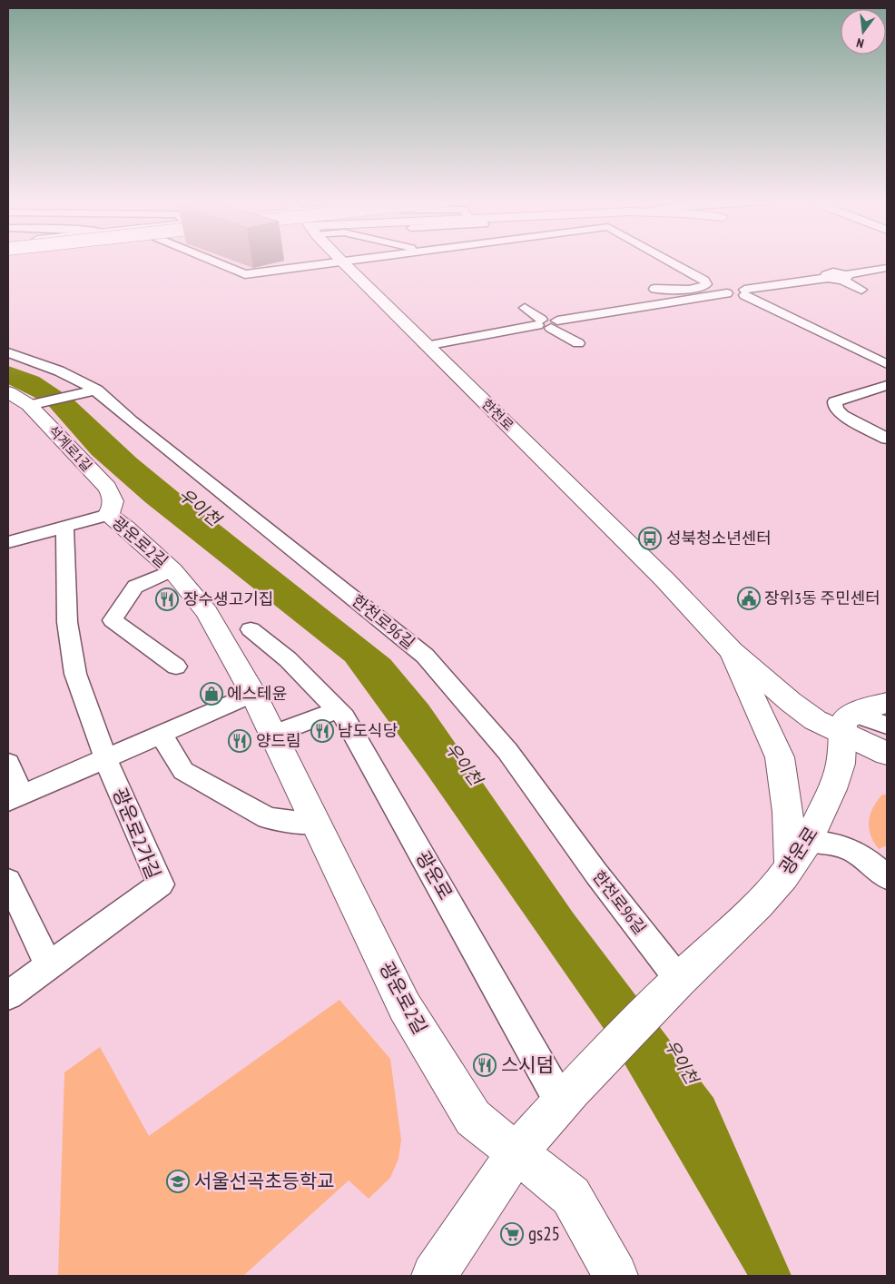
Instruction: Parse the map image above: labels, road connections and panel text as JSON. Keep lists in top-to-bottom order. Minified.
{"streets":{"main road":["한천로","석계로1길","광운로2길","광운로"],"street":["한천로96길","광운로2가길"]},"crossings":[["석계로1길","광운로2길"],["광운로2길","광운로"],["한천로96길","광운로"]],"water":["우이천"],"places":{"bus stop":["성북청소년센터"],"public building":["장위3동 주민센터"],"restaurant":["장수생고기집","남도식당","양드림","스시덤"],"shop":["에스테윤"],"school or university":["서울선곡초등학교"],"supermarket":["gs25"]},"north":"bottom"}
